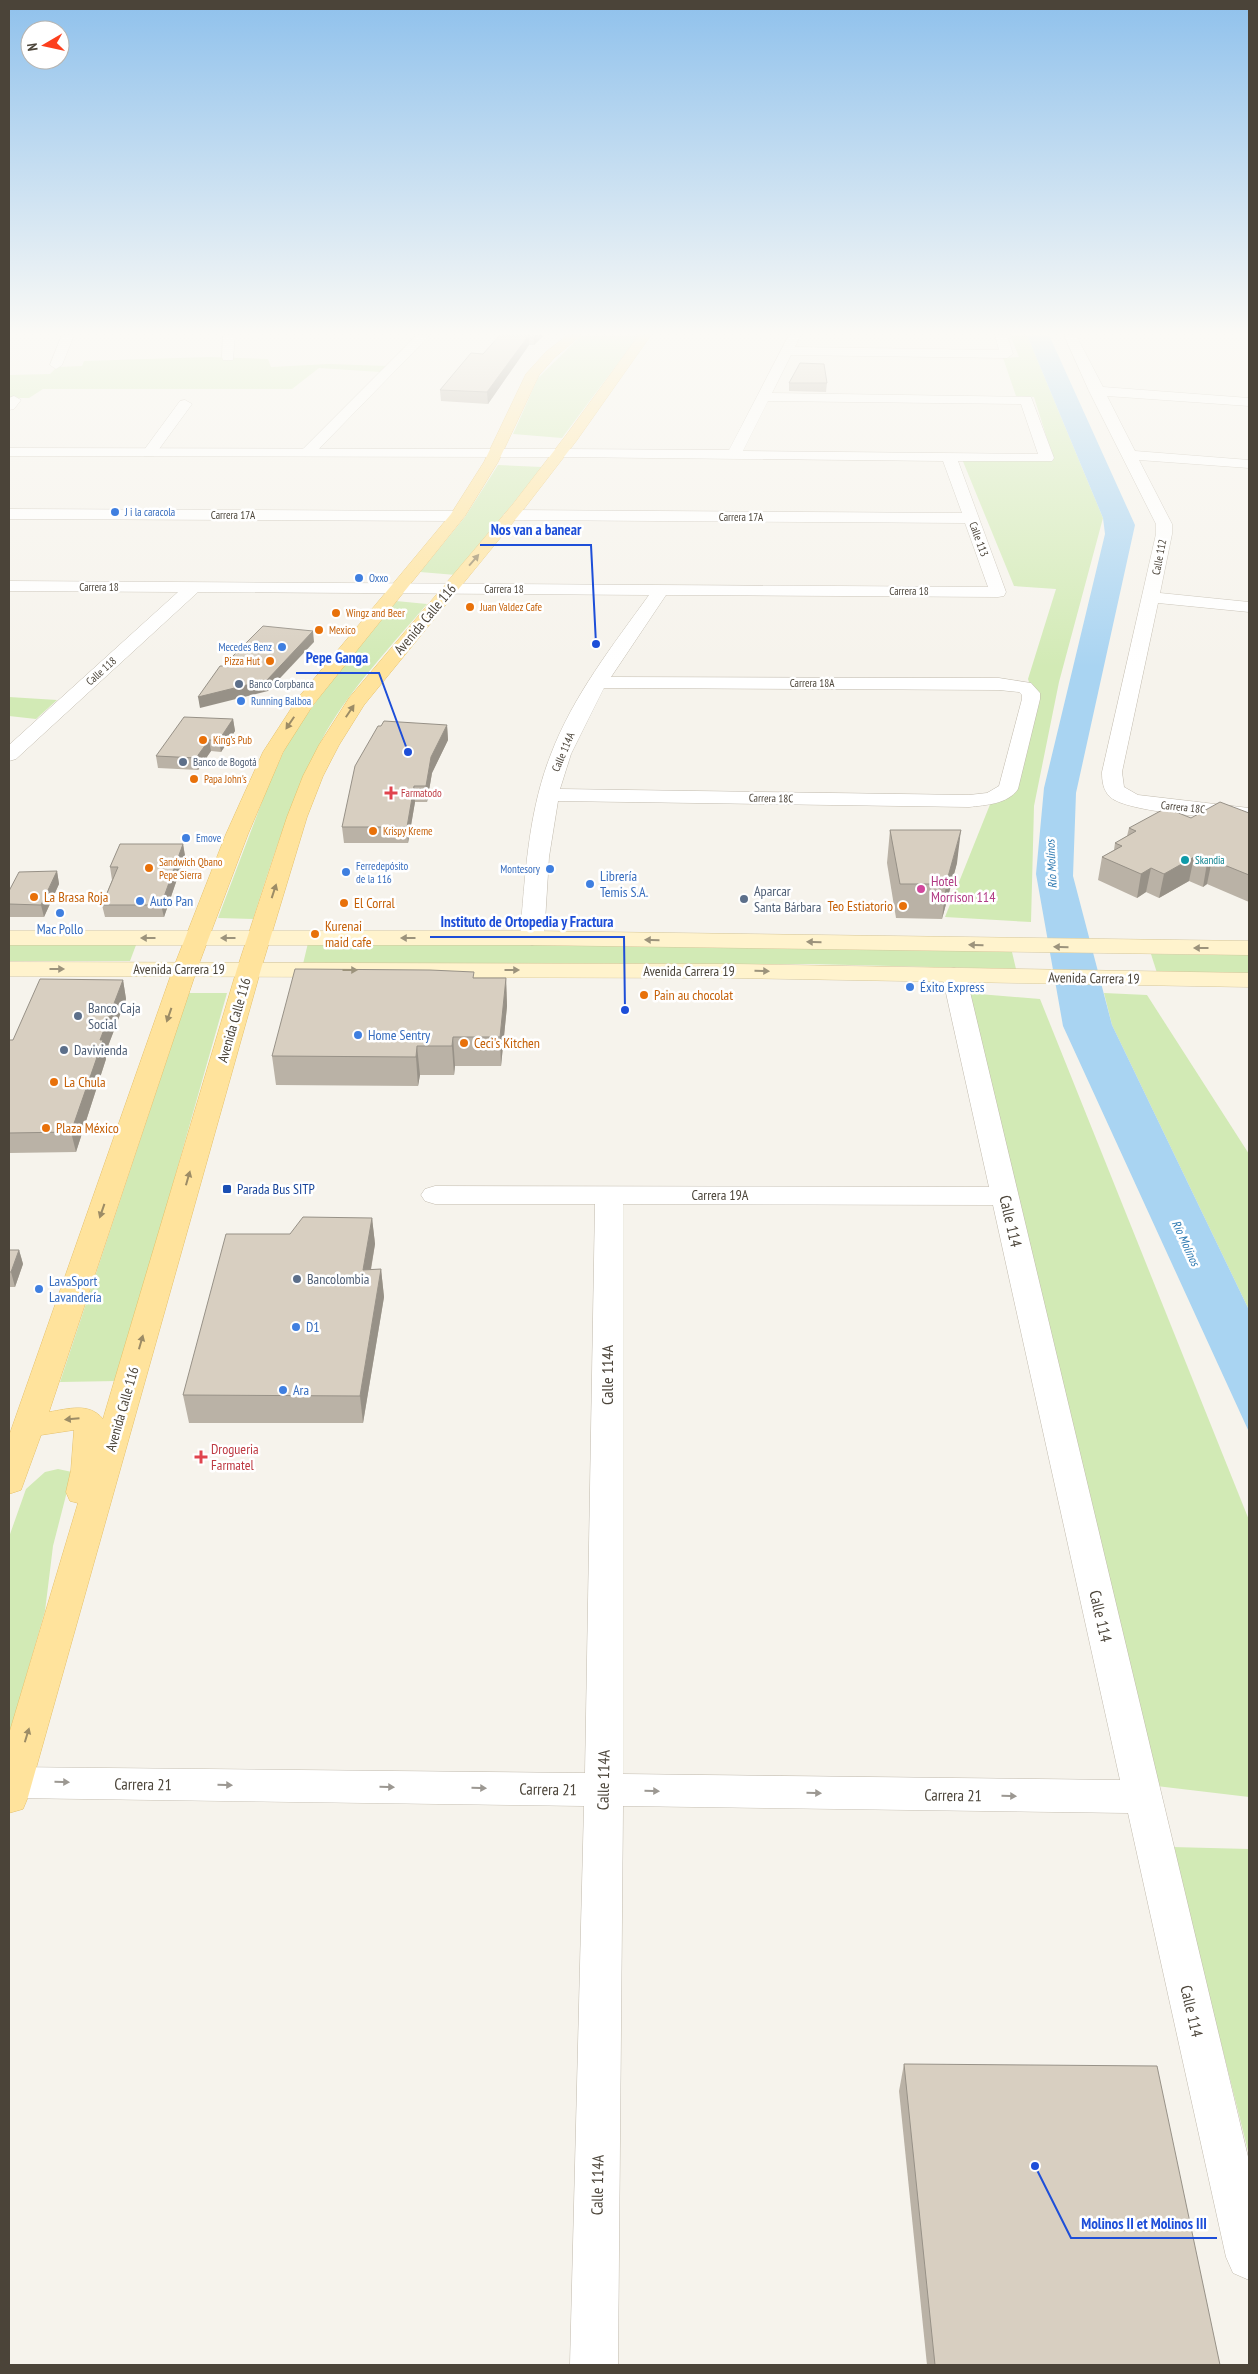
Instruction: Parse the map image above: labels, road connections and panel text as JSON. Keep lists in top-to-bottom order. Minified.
{"streets":{"main road":["Avenida Calle 116","Avenida Carrera 19"],"street":["Carrera 17A","Calle 113","Calle 112","Carrera 18","Calle 118","Carrera 18A","Calle 114A","Carrera 18C","Carrera 19A","Calle 114","Carrera 21"]},"crossings":[["Carrera 17A","Calle 113"],["Carrera 17A","Avenida Calle 116"],["Calle 113","Carrera 18"],["Calle 112","Carrera 18C"],["Carrera 18","Avenida Calle 116"],["Carrera 18","Calle 118"],["Carrera 18","Calle 114A"],["Avenida Calle 116","Avenida Carrera 19"],["Avenida Calle 116","Carrera 21"],["Carrera 18A","Calle 114A"],["Carrera 18A","Carrera 18C"],["Calle 114A","Carrera 18C"],["Calle 114A","Carrera 19A"],["Calle 114A","Carrera 21"],["Avenida Carrera 19","Calle 114"],["Carrera 19A","Calle 114"],["Calle 114","Carrera 21"]],"one_way":["Carrera 21"],"water":["Río Molinos"],"places":{"other":["J i la caracola","Oxxo","Juan Valdez Cafe","Wingz and Beer","Mexico","Nos van a banear","Mecedes Benz","Pizza Hut","Banco Corpbanca","Running Balboa","King's Pub","Pepe Ganga","Banco de Bogotá","Papa John's","Krispy Kreme","Emove","Skandia","Sandwich Qbano Pepe Sierra","Montesory","Ferredepósito de la 116","Librería Temis S.A.","Hotel Morrison 114","La Brasa Roja","Aparcar Santa Bárbara","Auto Pan","El Corral","Teo Estiatorio","Mac Pollo","Kurenai maid cafe","Éxito Express","Pain au chocolat","Instituto de Ortopedia y Fractura","Banco Caja Social","Home Sentry","Ceci's Kitchen","Davivienda","La Chula","Plaza México","Bancolombia","LavaSport Lavandería","D1","Ara","Molinos II et Molinos III"],"health":["Farmatodo","Drogueria Farmatel"],"transit":["Parada Bus SITP"]},"north":"left"}
